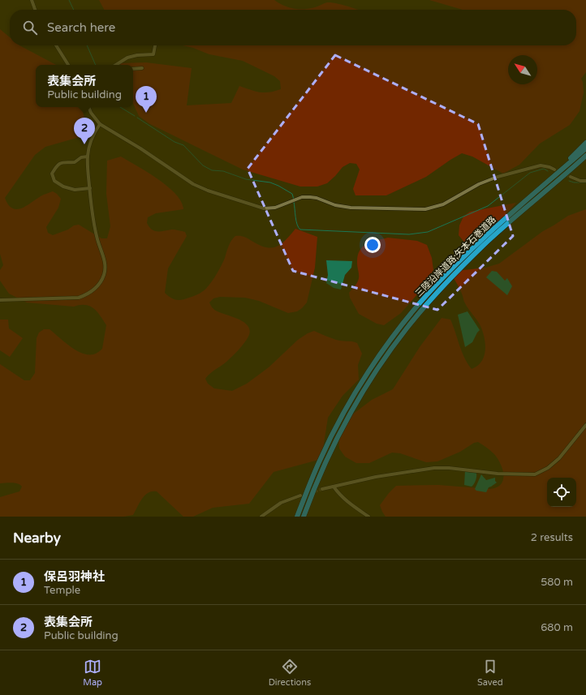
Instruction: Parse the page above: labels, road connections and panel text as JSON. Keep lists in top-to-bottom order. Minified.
{"streets":{"highway":["三陸沿岸道路;矢本石巻道路"]},"north":"top left","page":{"search":"Search here","popup":["表集会所","Public building"],"pins":["1","2"],"heading":["Nearby","2 results"],"list":[{"mark":"1","name":"保呂羽神社","note":"Temple","value":"580 m"},{"mark":"2","name":"表集会所","note":"Public building","value":"680 m"}],"nav":["Map","Directions","Saved"]}}
